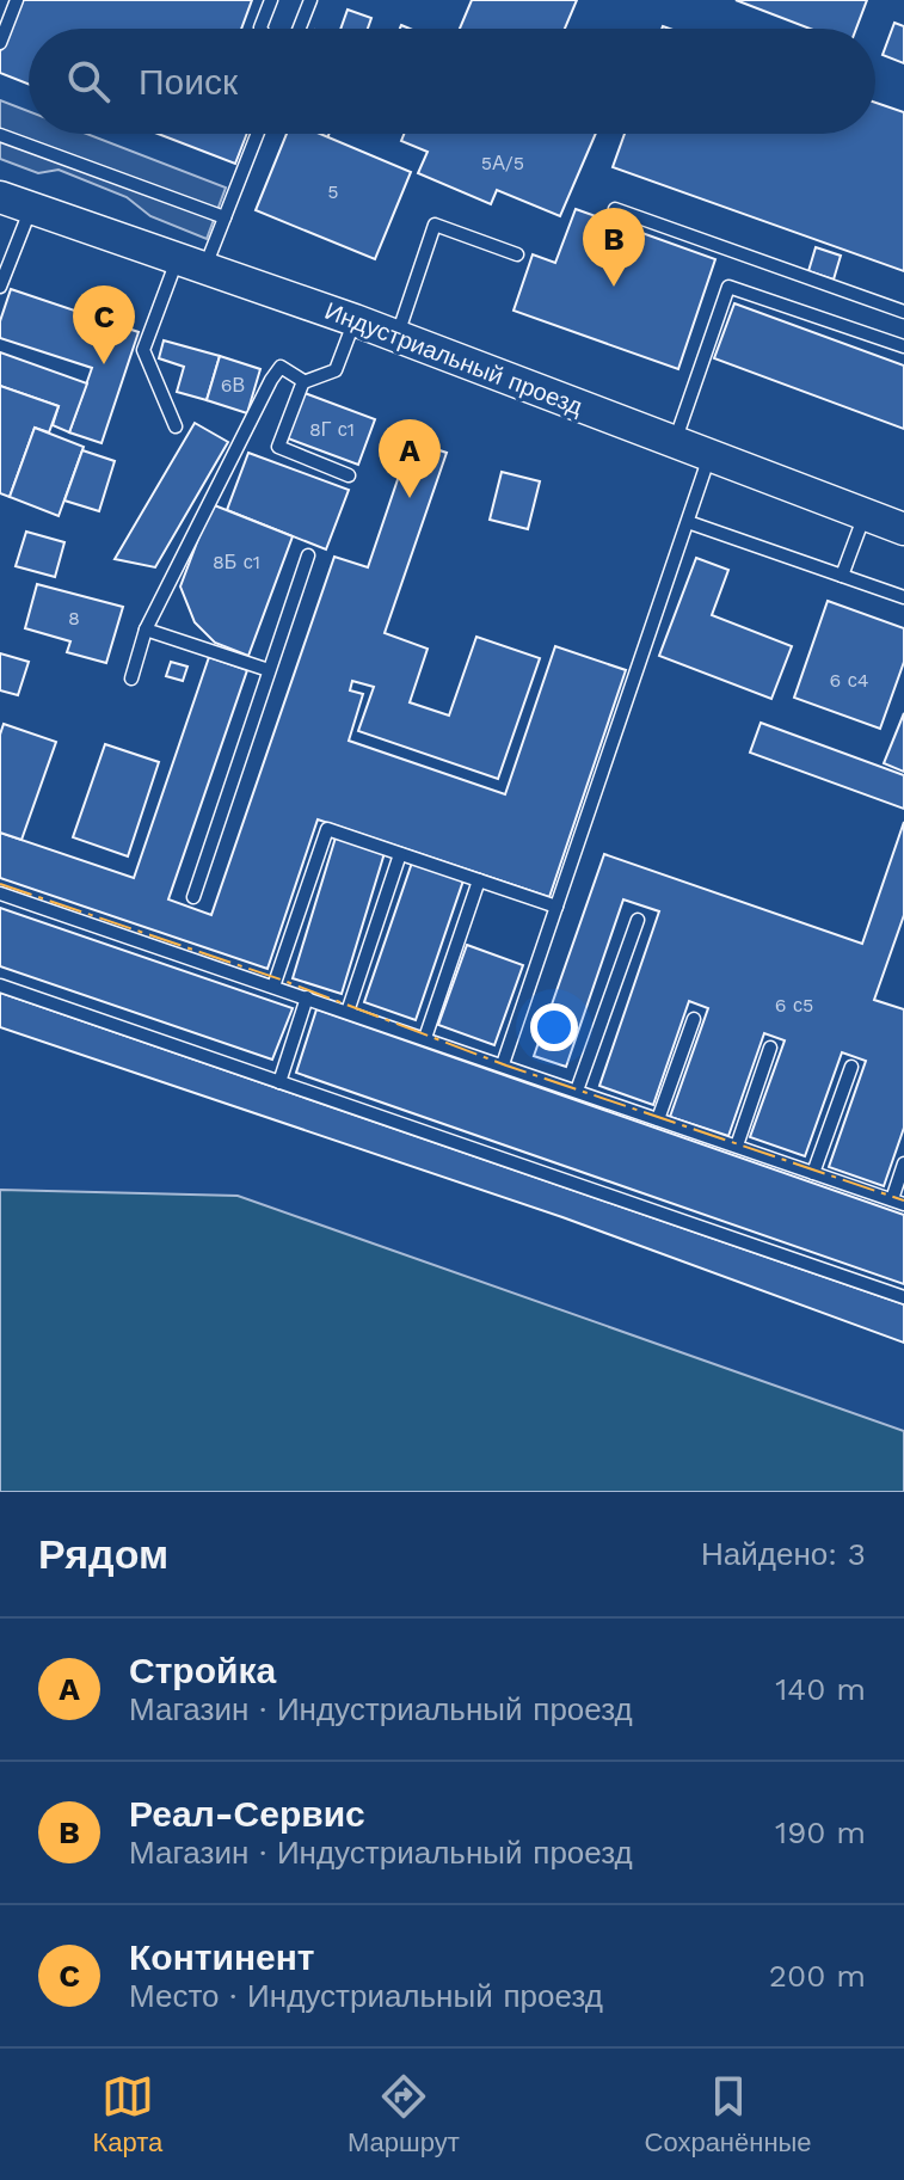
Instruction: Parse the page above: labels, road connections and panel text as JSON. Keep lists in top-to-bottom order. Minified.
{"streets":{"street":["Индустриальный проезд"]},"house_numbers":["5А/5","5","6В","8Г с1","8Б с1","8","6 с4","6 с5"],"page":{"search":"Поиск","pins":["B","C","A"],"heading":["Рядом","Найдено: 3"],"list":[{"mark":"A","name":"Стройка","note":"Магазин · Индустриальный проезд","value":"140 m"},{"mark":"B","name":"Реал-Сервис","note":"Магазин · Индустриальный проезд","value":"190 m"},{"mark":"C","name":"Континент","note":"Место · Индустриальный проезд","value":"200 m"}],"nav":["Карта","Маршрут","Сохранённые"]}}
